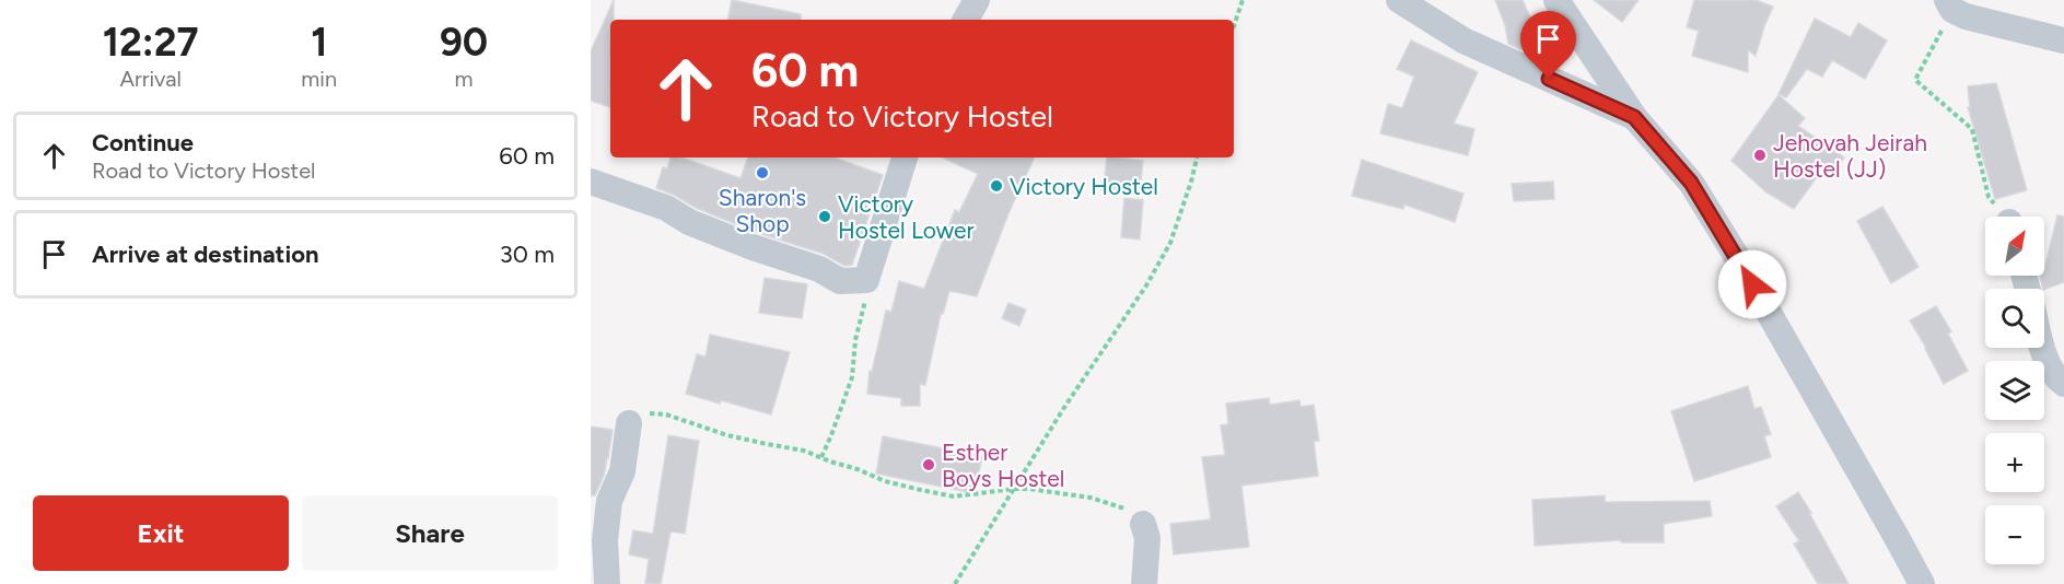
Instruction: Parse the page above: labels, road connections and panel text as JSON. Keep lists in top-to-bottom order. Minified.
{"places":["Jehovah Jeirah Hostel (JJ)","Sharon's Shop","Victory Hostel","Victory Hostel Lower","Esther Boys Hostel"],"north":"top right","page":{"eta":["12:27","Arrival","1","min","90","m"],"turn":["60 m","Road to Victory Hostel"],"list":[{"name":"Continue","note":"Road to Victory Hostel","value":"60 m"},{"name":"Arrive at destination","value":"30 m"}],"map_buttons":["+","−"],"buttons":["Exit","Share"]}}
